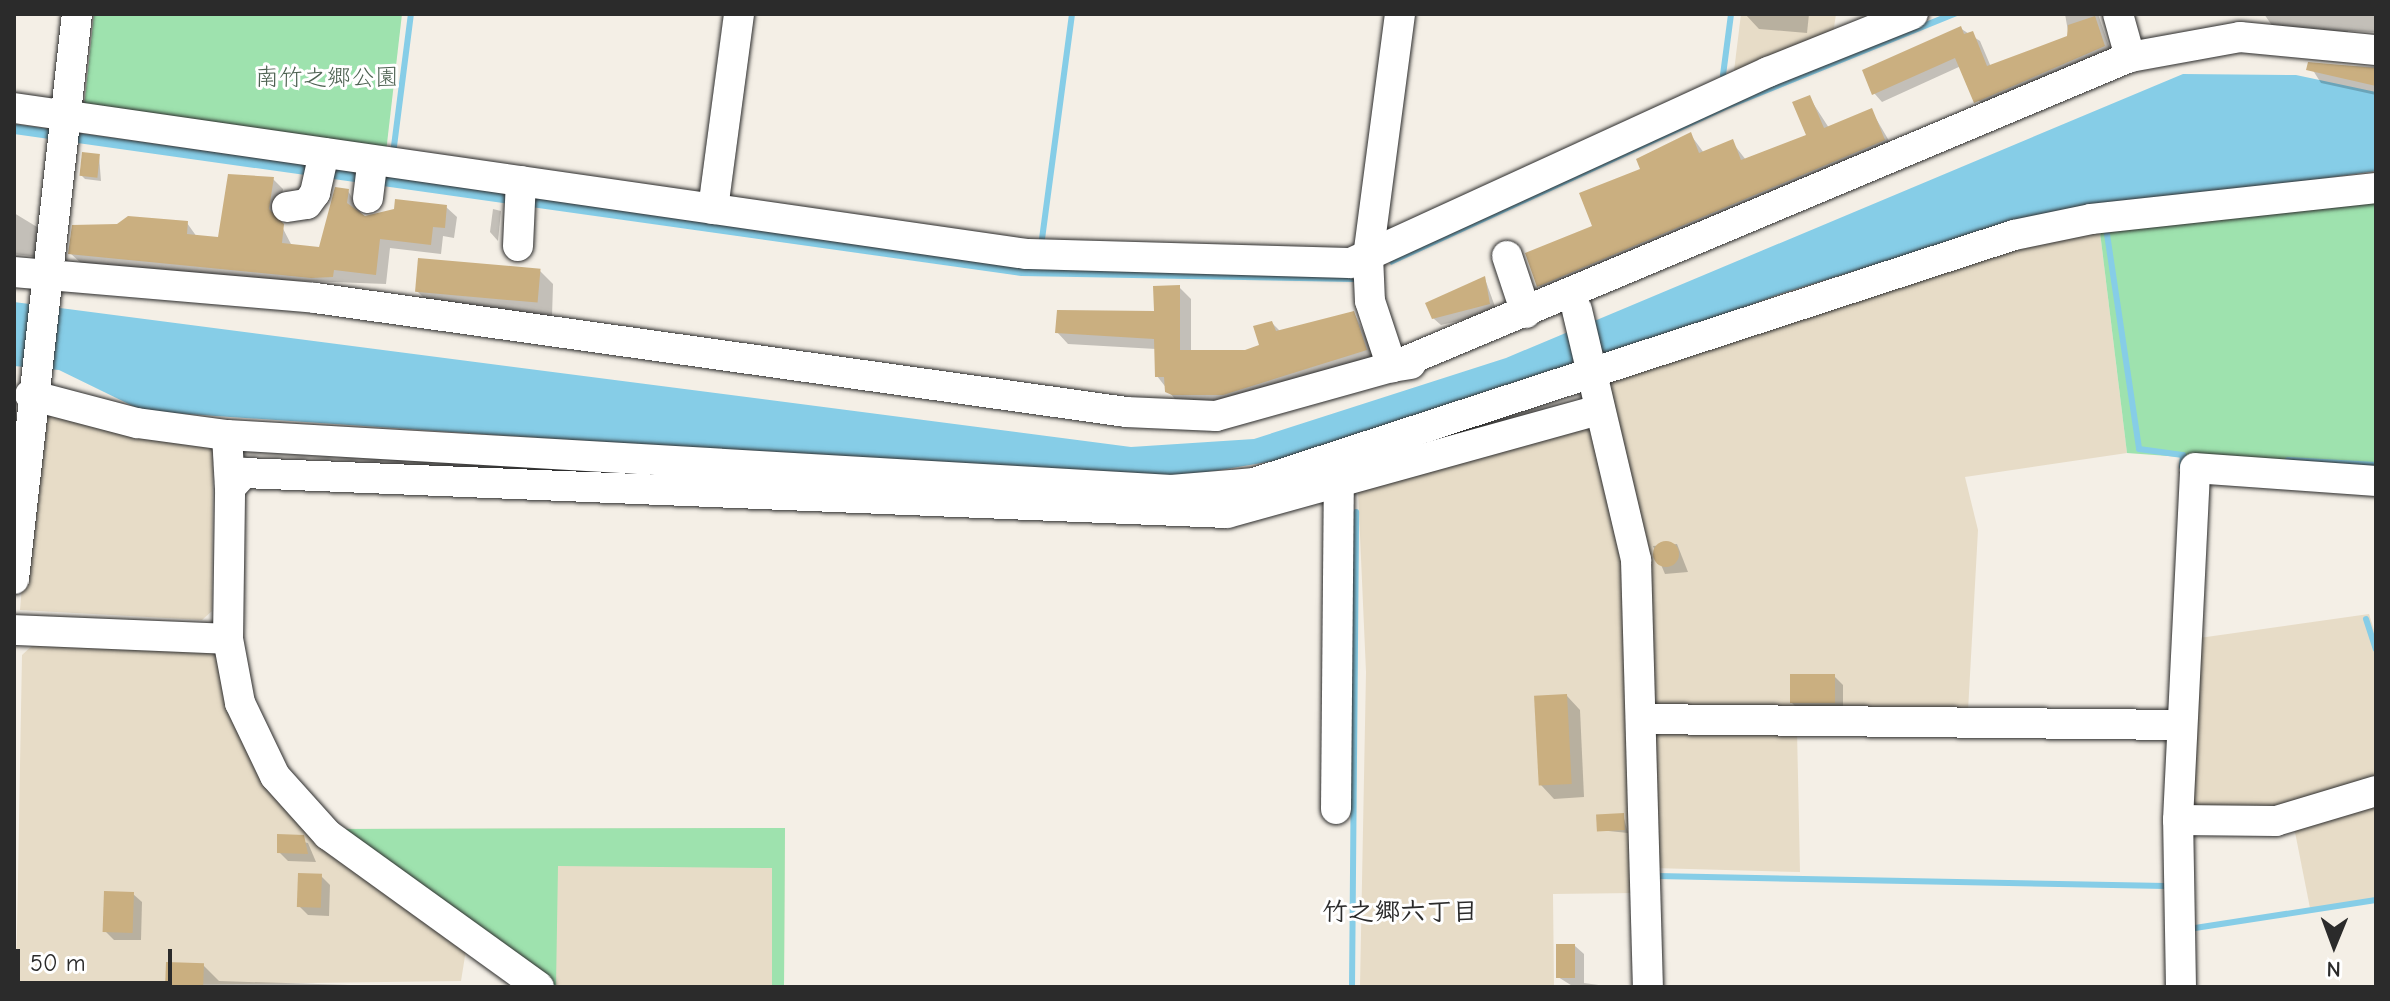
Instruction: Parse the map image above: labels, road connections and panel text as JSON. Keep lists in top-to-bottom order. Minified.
{"districts":["竹之郷六丁目"],"parks":["南竹之郷公園"],"scale_bar":"50 m","north":"bottom"}
